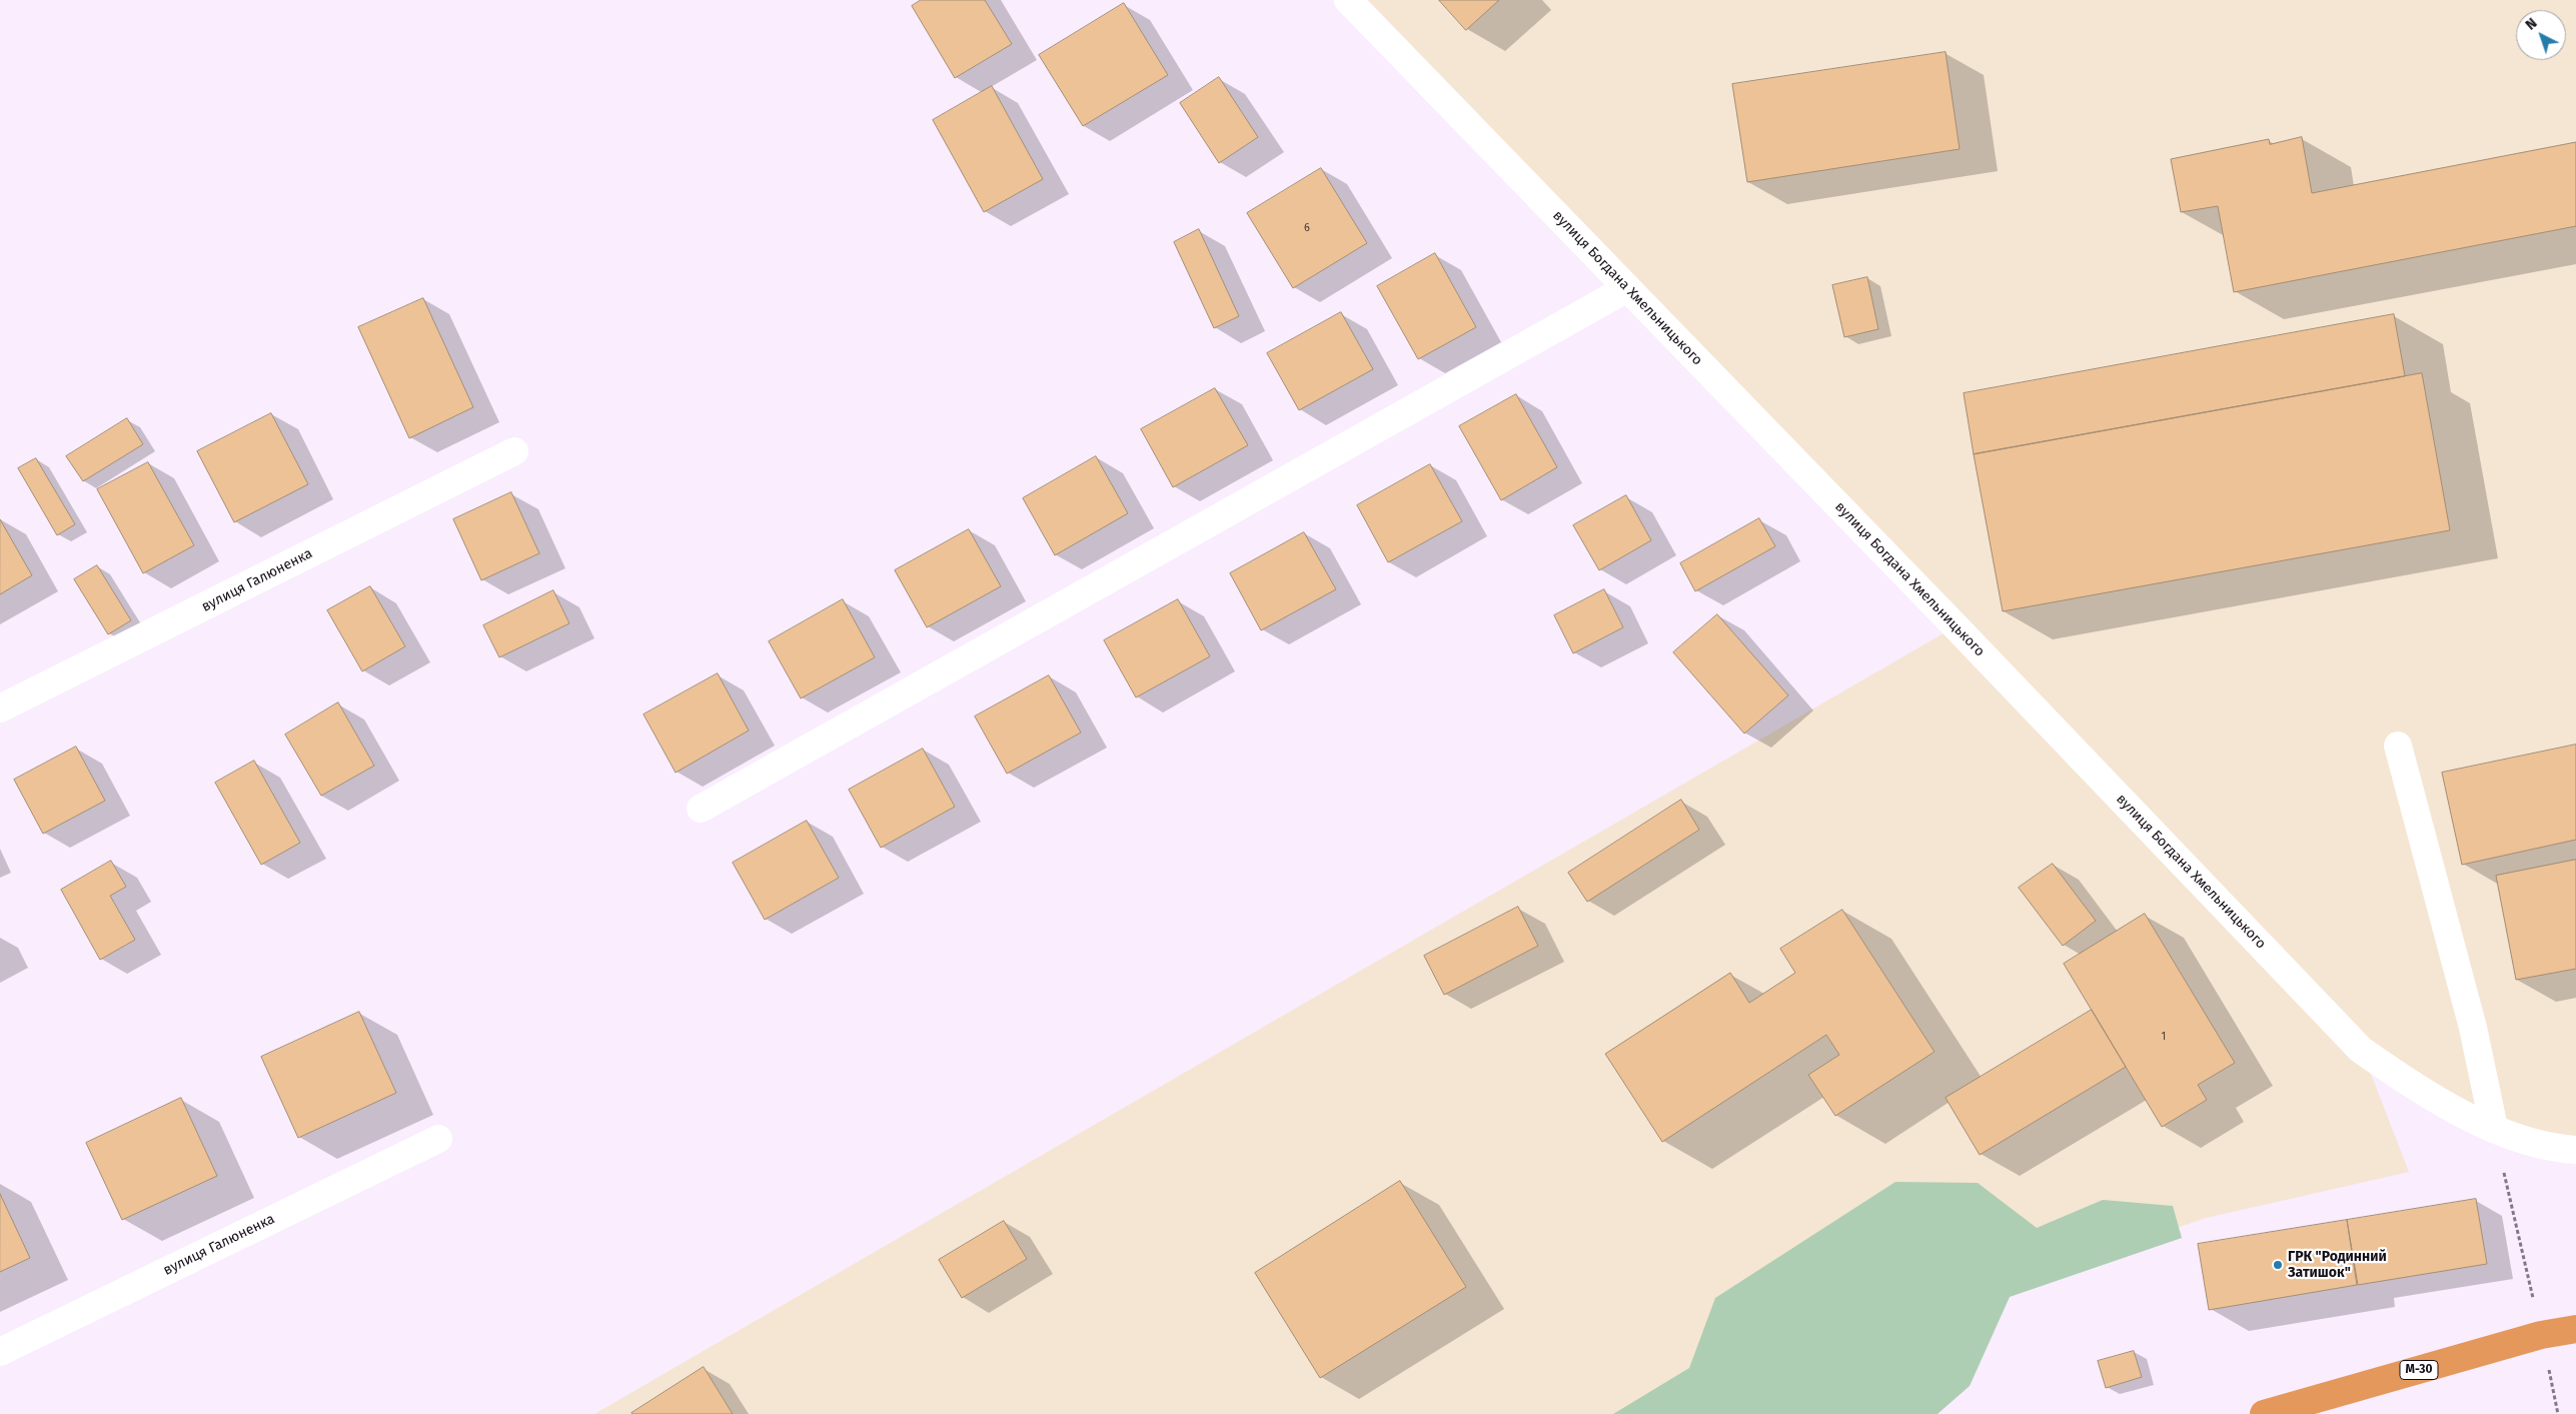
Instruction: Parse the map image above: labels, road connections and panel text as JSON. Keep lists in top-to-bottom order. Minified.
{"streets":{"highway":["М-30"],"street":["вулиця Богдана Хмельницького","вулиця Галюненка"]},"places":["ГРК \"Родинний Затишок\""],"house_numbers":["6","1"],"north":"top left"}
